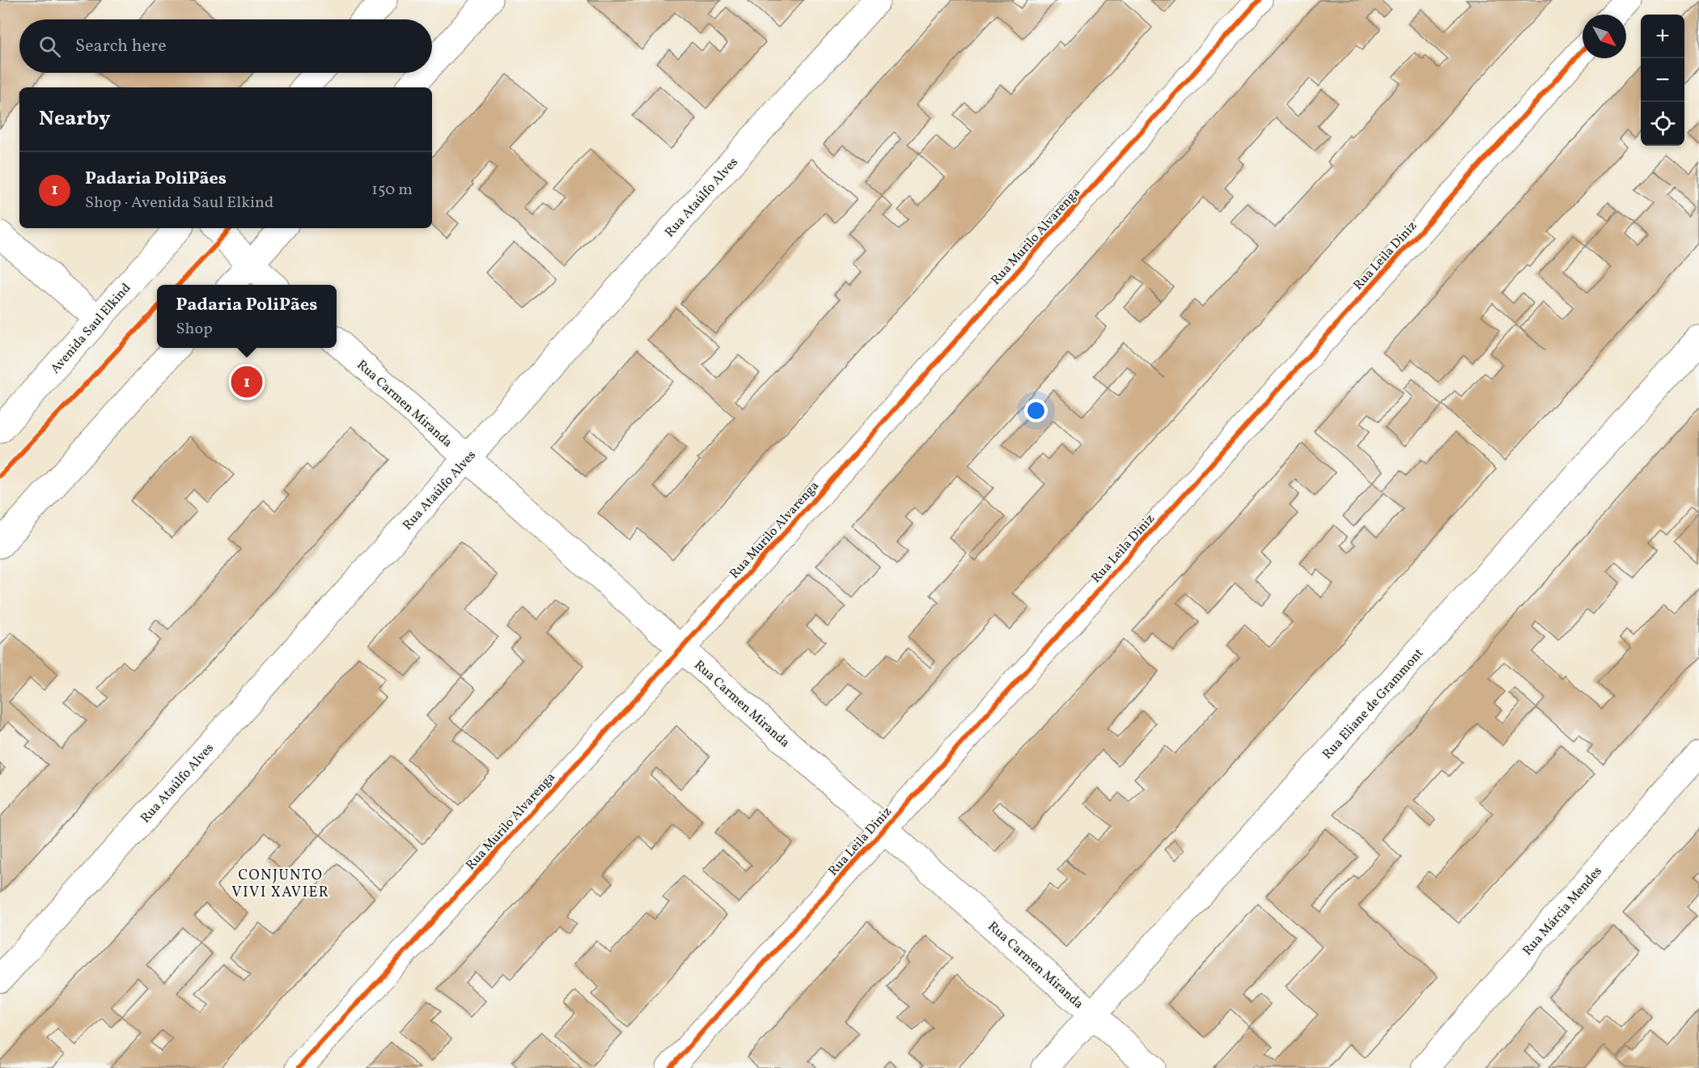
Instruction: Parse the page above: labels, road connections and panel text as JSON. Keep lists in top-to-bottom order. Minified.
{"streets":{"street":["Rua Ataúlfo Alves","Rua Murilo Alvarenga","Rua Leila Diniz","Avenida Saul Elkind","Rua Carmen Miranda","Rua Eliane de Grammont","Rua Márcia Mendes"]},"crossings":[["Rua Ataúlfo Alves","Rua Carmen Miranda"],["Rua Murilo Alvarenga","Rua Carmen Miranda"],["Rua Leila Diniz","Rua Carmen Miranda"],["Rua Carmen Miranda","Rua Eliane de Grammont"]],"districts":["CONJUNTO VIVI XAVIER"],"north":"bottom right","page":{"map_buttons":["+","−"],"search":"Search here","heading":"Nearby","list":[{"mark":"1","name":"Padaria PoliPães","note":"Shop · Avenida Saul Elkind","value":"150 m"}],"popup":["Padaria PoliPães","Shop"],"pins":"1"}}
